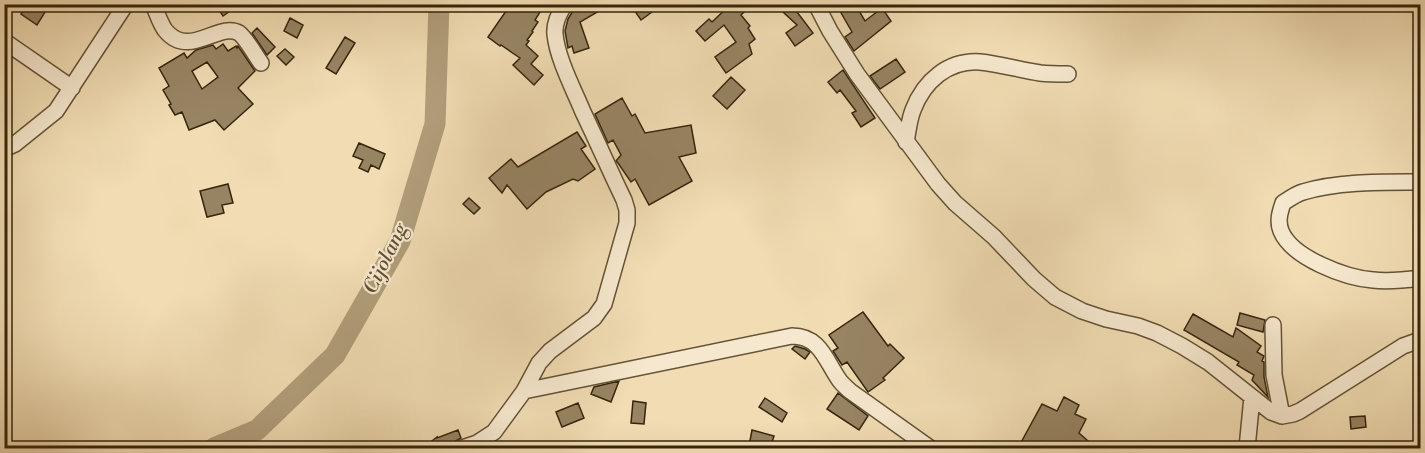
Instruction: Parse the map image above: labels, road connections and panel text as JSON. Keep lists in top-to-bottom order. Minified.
{"water":["Cijolang"]}
